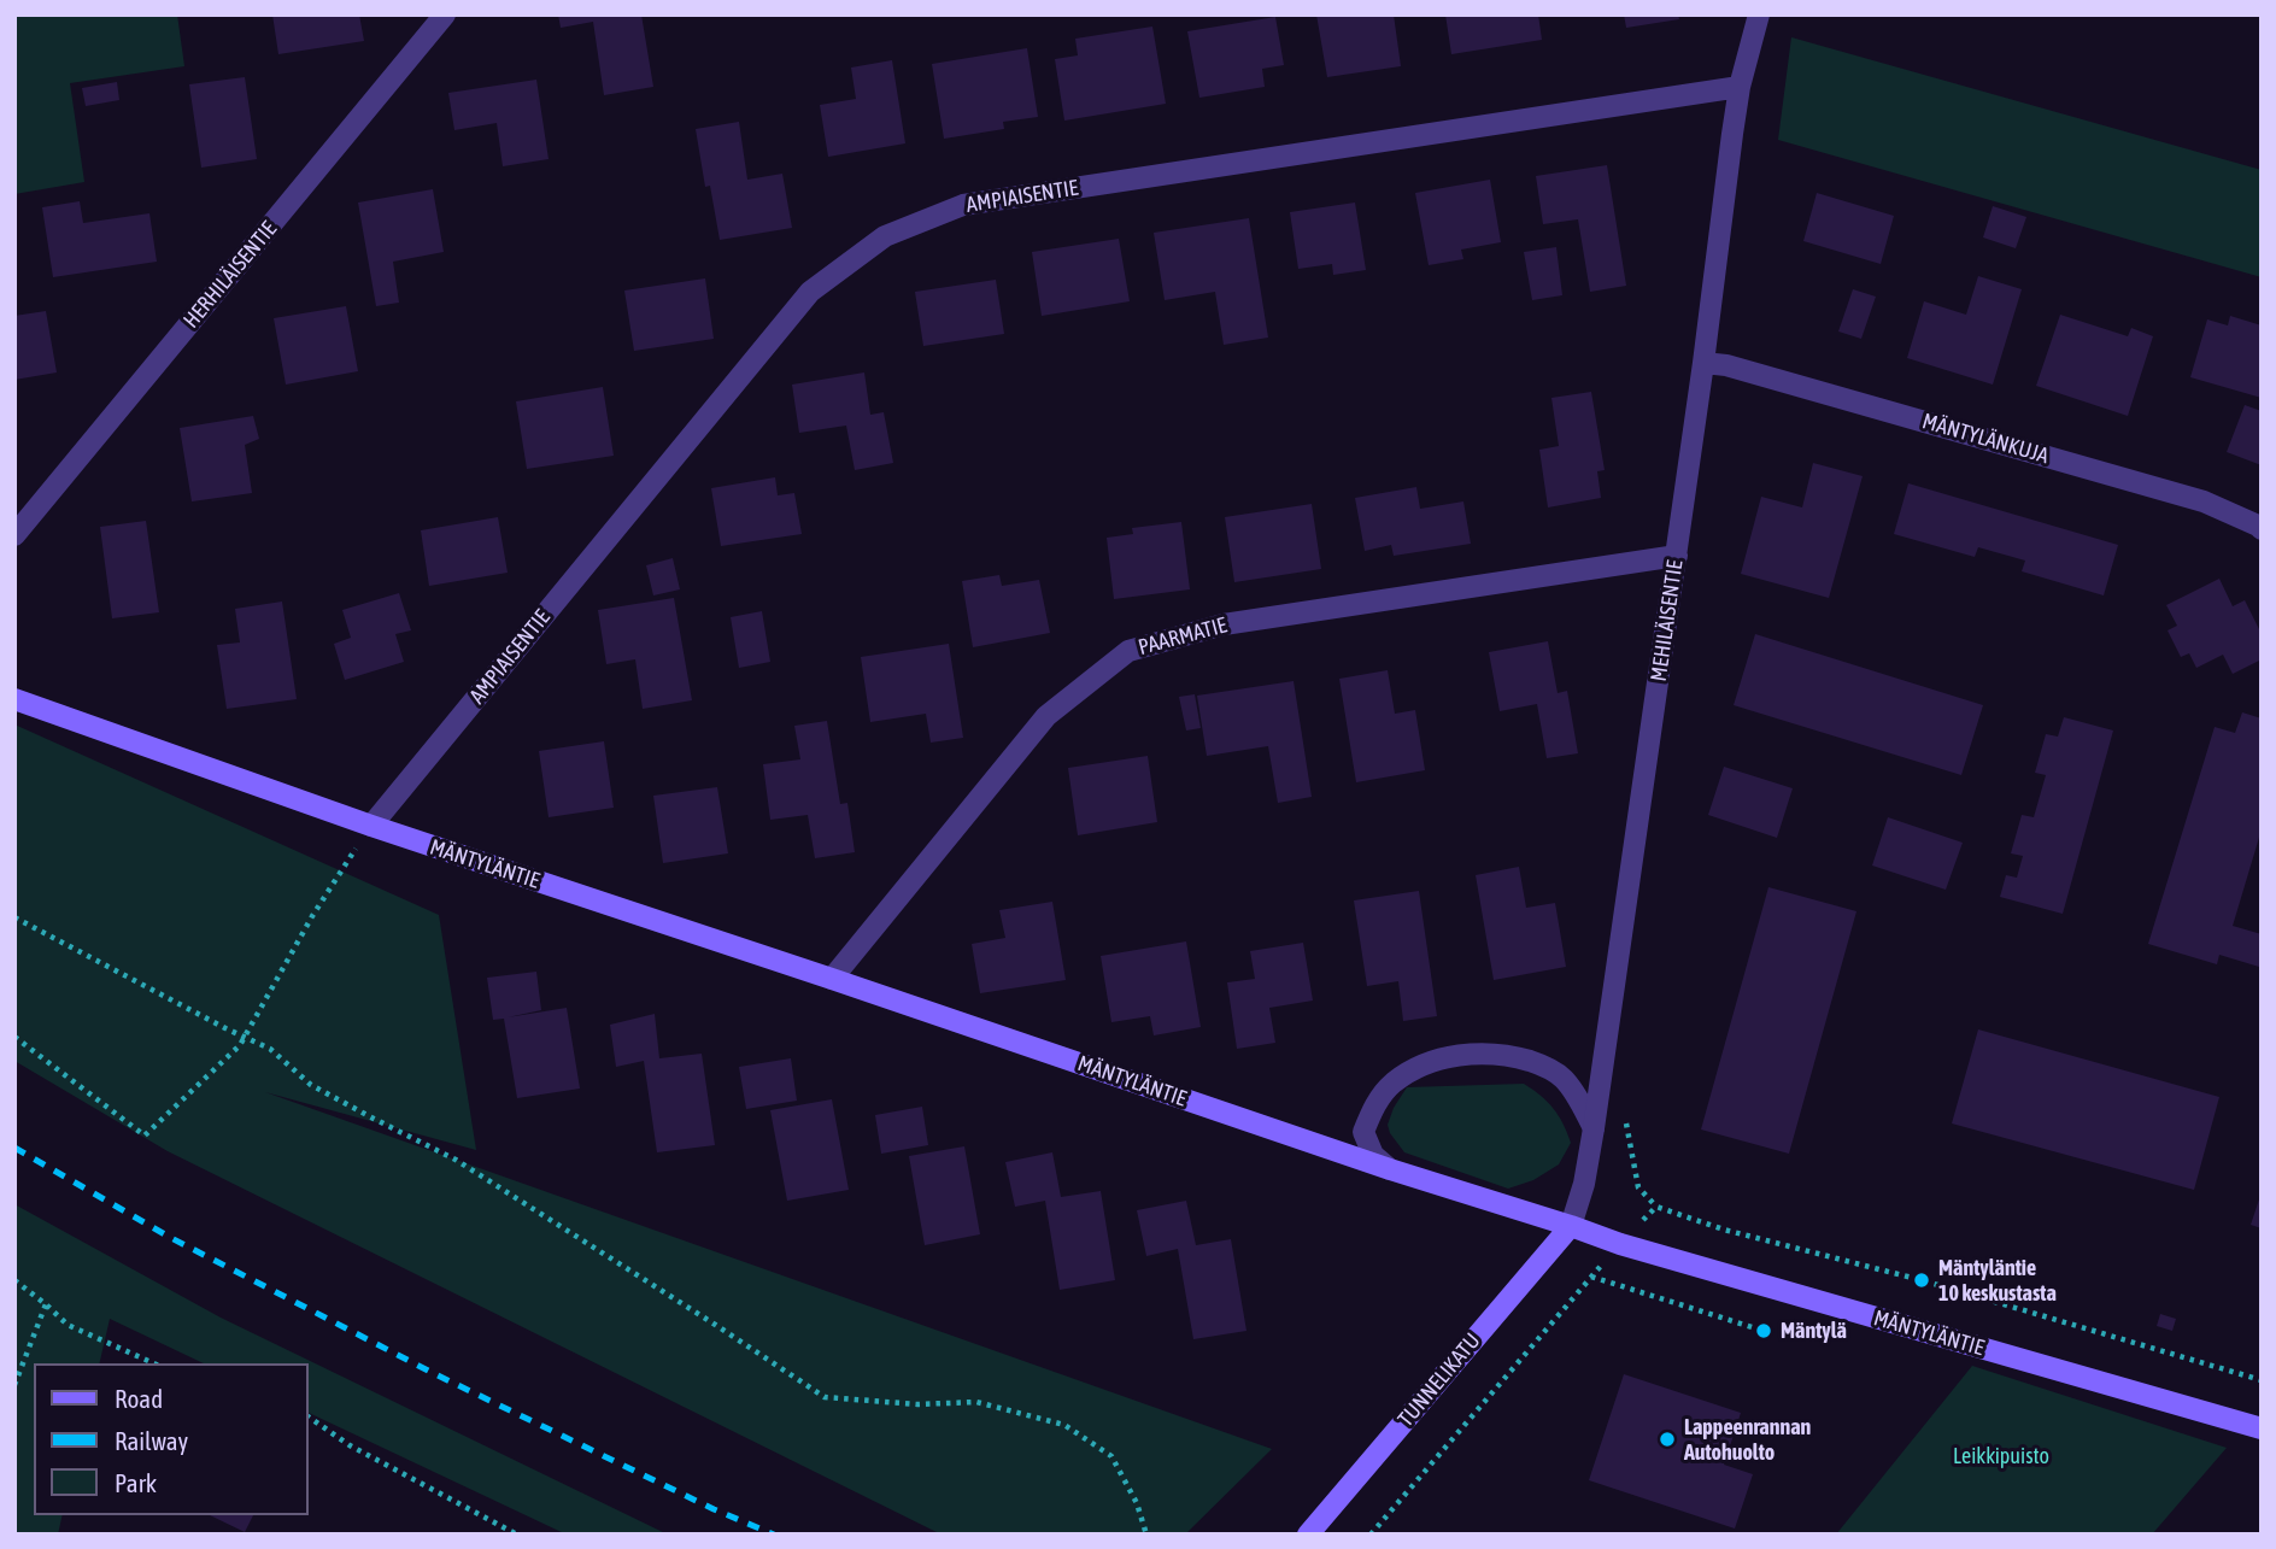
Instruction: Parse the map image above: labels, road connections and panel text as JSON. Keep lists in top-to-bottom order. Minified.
{"streets":{"street":["AMPIAISENTIE","HERHILÄISENTIE","MÄNTYLÄNKUJA","MEHILÄISENTIE","PAARMATIE","MÄNTYLÄNTIE","TUNNELIKATU"]},"crossings":[["AMPIAISENTIE","MEHILÄISENTIE"],["AMPIAISENTIE","MÄNTYLÄNTIE"],["MÄNTYLÄNKUJA","MEHILÄISENTIE"],["MEHILÄISENTIE","PAARMATIE"],["MEHILÄISENTIE","MÄNTYLÄNTIE"],["MEHILÄISENTIE","TUNNELIKATU"],["PAARMATIE","MÄNTYLÄNTIE"],["MÄNTYLÄNTIE","TUNNELIKATU"]],"parks":["Leikkipuisto"],"places":["Mäntyläntie 10 keskustasta","Mäntylä","Lappeenrannan Autohuolto"],"legend":["Road","Railway","Park"]}
